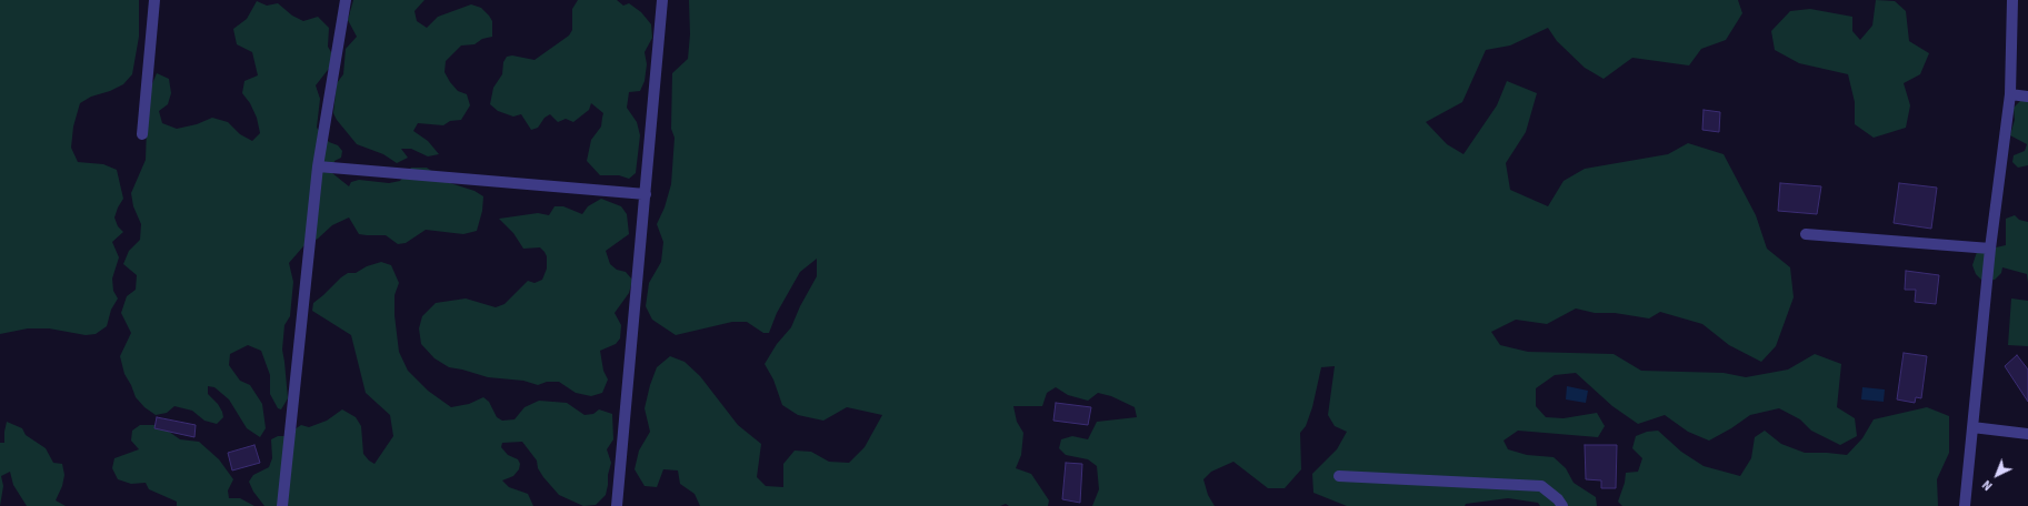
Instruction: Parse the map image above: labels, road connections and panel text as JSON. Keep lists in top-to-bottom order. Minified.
{"north":"bottom left"}
